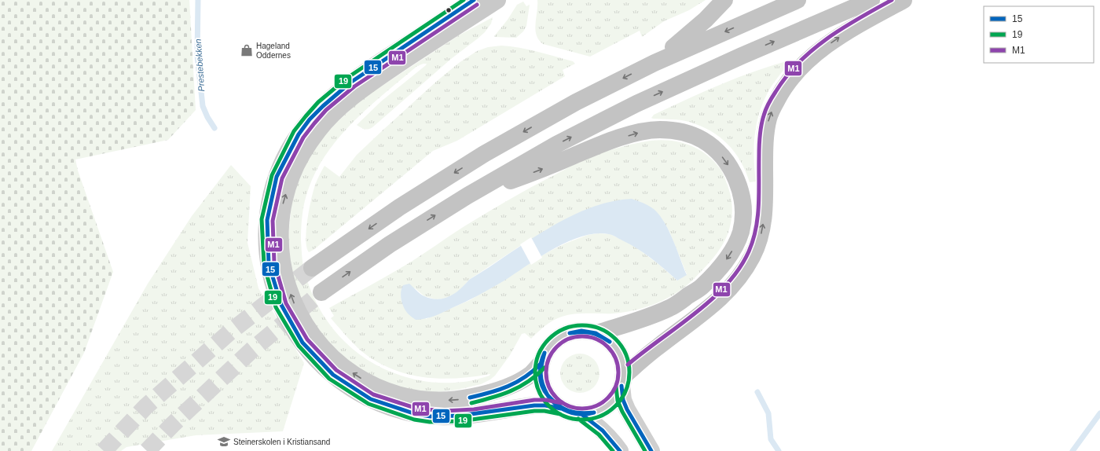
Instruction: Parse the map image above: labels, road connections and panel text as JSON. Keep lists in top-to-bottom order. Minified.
{"water":["Prestebekken"],"places":{"shop":["Hageland Oddernes"],"school or university":["Steinerskolen i Kristiansand"]},"lines":["transit line 15","transit line 19","transit line M1"],"legend":["15","19","M1"]}
